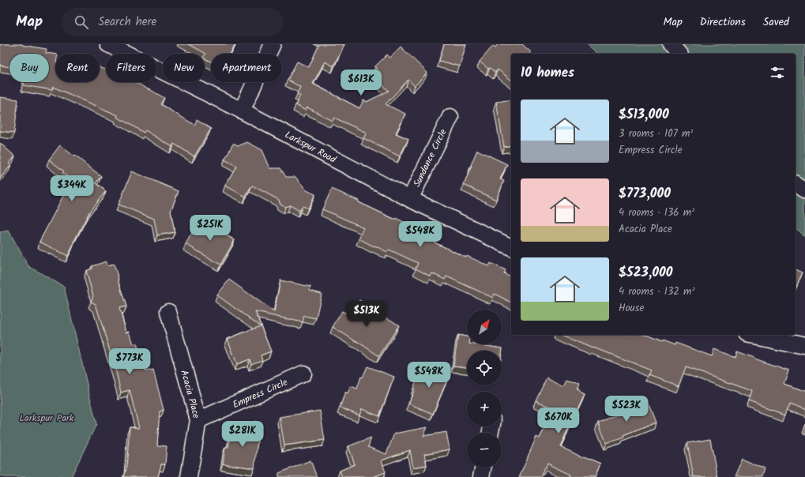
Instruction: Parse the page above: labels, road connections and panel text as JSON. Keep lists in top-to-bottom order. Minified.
{"streets":{"street":["Larkspur Road","Sundance Circle","Empress Circle","Acacia Place"]},"crossings":[["Larkspur Road","Sundance Circle"],["Empress Circle","Acacia Place"]],"parks":["Larkspur Park"],"north":"top right","page":{"header":"Map","search":"Search here","nav":["Map","Directions","Saved"],"chip":["Buy","Rent","Filters","New","Apartment"],"heading":"10 homes","price":["$613K","$344K","$251K","$548K","$513K","$773K","$548K","$523K","$670K","$281K"],"list":[{"name":"$513,000","note":"3 rooms · 107 m² · Empress Circle"},{"name":"$773,000","note":"4 rooms · 136 m² · Acacia Place"},{"name":"$523,000","note":"4 rooms · 132 m² · House"}],"map_buttons":["+","−"]}}
